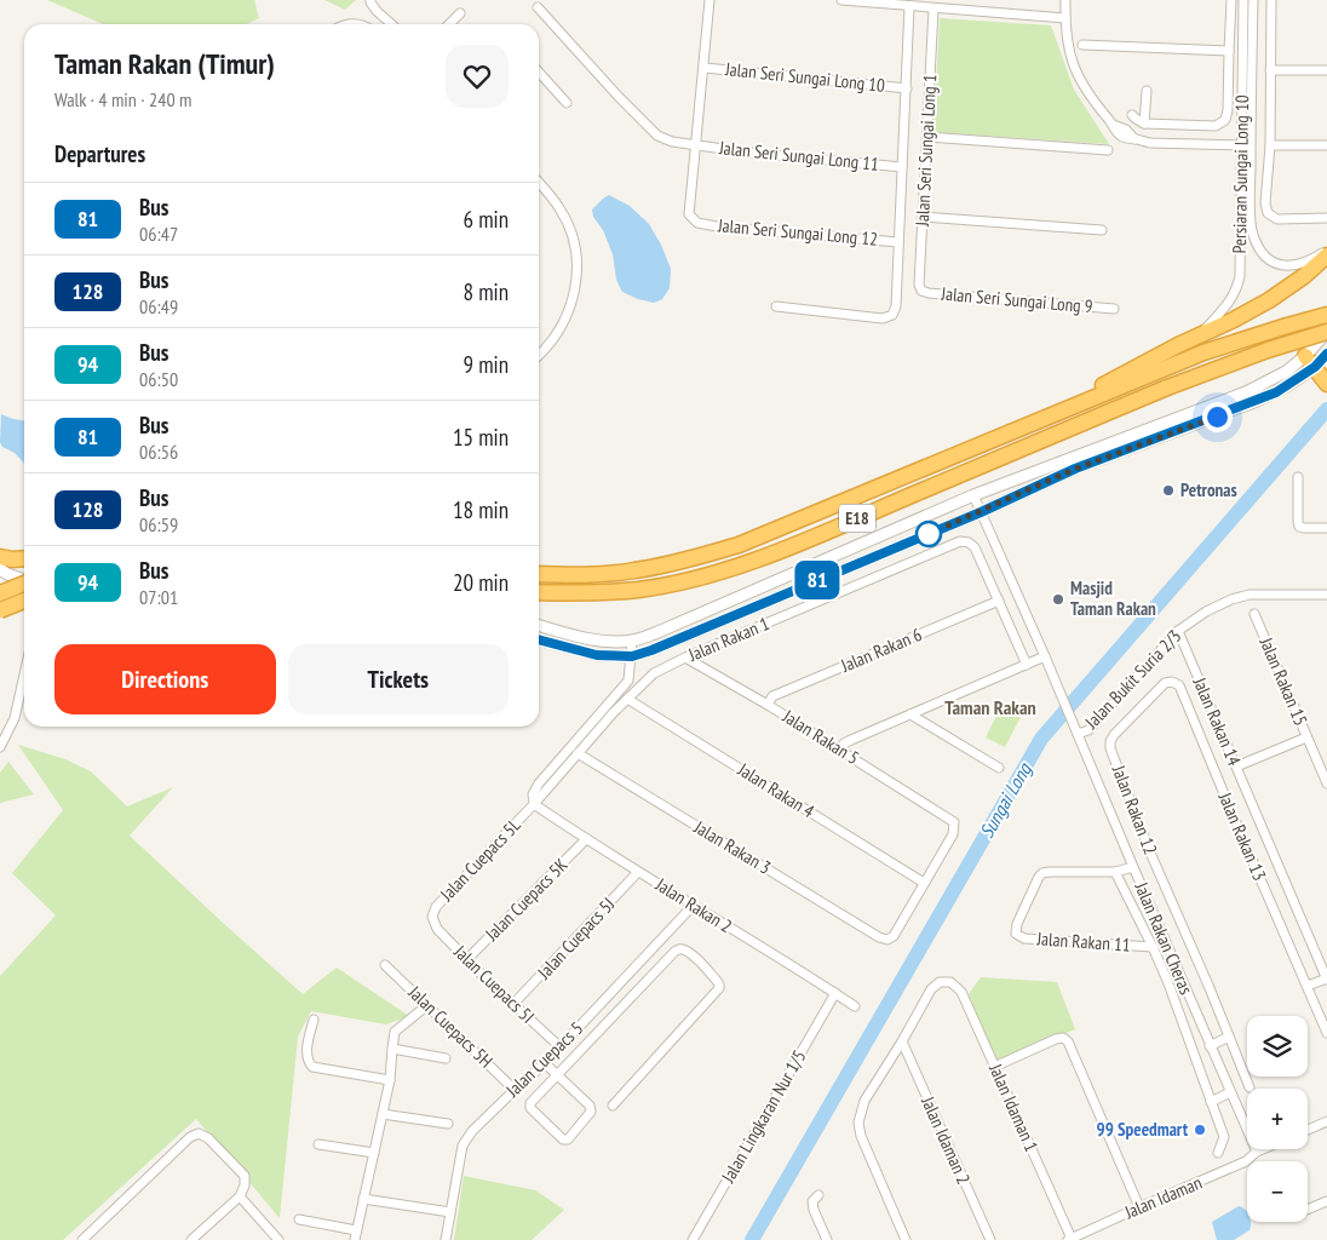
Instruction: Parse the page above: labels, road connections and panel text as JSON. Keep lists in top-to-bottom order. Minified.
{"streets":{"highway":["E18"],"street":["Jalan Seri Sungai Long 10","Jalan Seri Sungai Long 1","Jalan Seri Sungai Long 11","Persiaran Sungai Long 10","Jalan Seri Sungai Long 12","Jalan Seri Sungai Long 9","Jalan Rakan 1","Jalan Rakan 6","Jalan Bukit Suria 2/3","Jalan Rakan 15","Jalan Rakan 14","Jalan Rakan 5","Jalan Rakan 4","Jalan Rakan 12","Jalan Rakan 13","Jalan Rakan 3","Jalan Cuepacs 5L","Jalan Cuepacs 5K","Jalan Rakan 2","Jalan Cuepacs 5J","Jalan Rakan Cheras","Jalan Rakan 11","Jalan Cuepacs 5I","Jalan Cuepacs 5H","Jalan Cuepacs 5","Jalan Idaman 1","Jalan Lingkaran Nur 1/5","Jalan Idaman 2","Jalan Idaman"]},"crossings":[["Jalan Seri Sungai Long 1","Jalan Seri Sungai Long 9"],["Jalan Seri Sungai Long 11","Jalan Seri Sungai Long 12"],["Jalan Rakan 1","Jalan Rakan 6"],["Jalan Rakan 1","Jalan Rakan 5"],["Jalan Rakan 1","Jalan Rakan 4"],["Jalan Rakan 1","Jalan Rakan 3"],["Jalan Rakan 1","Jalan Cuepacs 5L"],["Jalan Rakan 1","Jalan Rakan 2"],["Jalan Rakan 6","Jalan Rakan 5"],["Jalan Bukit Suria 2/3","Jalan Rakan 14"],["Jalan Bukit Suria 2/3","Jalan Rakan Cheras"],["Jalan Rakan 5","Jalan Rakan 4"],["Jalan Rakan 5","Jalan Rakan 3"],["Jalan Rakan 4","Jalan Rakan 3"],["Jalan Rakan 12","Jalan Rakan 13"],["Jalan Cuepacs 5L","Jalan Rakan 2"],["Jalan Cuepacs 5L","Jalan Cuepacs 5I"],["Jalan Cuepacs 5K","Jalan Rakan 2"],["Jalan Cuepacs 5K","Jalan Cuepacs 5I"],["Jalan Rakan 2","Jalan Cuepacs 5J"],["Jalan Rakan 2","Jalan Cuepacs 5"],["Jalan Rakan 2","Jalan Lingkaran Nur 1/5"],["Jalan Cuepacs 5J","Jalan Cuepacs 5I"],["Jalan Rakan Cheras","Jalan Idaman"],["Jalan Cuepacs 5I","Jalan Cuepacs 5"],["Jalan Cuepacs 5H","Jalan Cuepacs 5"],["Jalan Idaman 1","Jalan Idaman 2"],["Jalan Idaman 1","Jalan Idaman"]],"districts":["Taman Rakan"],"water":["Sungai Long"],"places":["Petronas","Masjid Taman Rakan","99 Speedmart"],"lines":["bus line 81"],"page":{"on_map":"81","heading":[["Taman Rakan (Timur)","Walk · 4 min · 240 m"],"Departures"],"list":[{"mark":"81","name":"Bus","note":"06:47","value":"6 min"},{"mark":"128","name":"Bus","note":"06:49","value":"8 min"},{"mark":"94","name":"Bus","note":"06:50","value":"9 min"},{"mark":"81","name":"Bus","note":"06:56","value":"15 min"},{"mark":"128","name":"Bus","note":"06:59","value":"18 min"},{"mark":"94","name":"Bus","note":"07:01","value":"20 min"}],"buttons":["Directions","Tickets"],"map_buttons":["+","−"]}}
